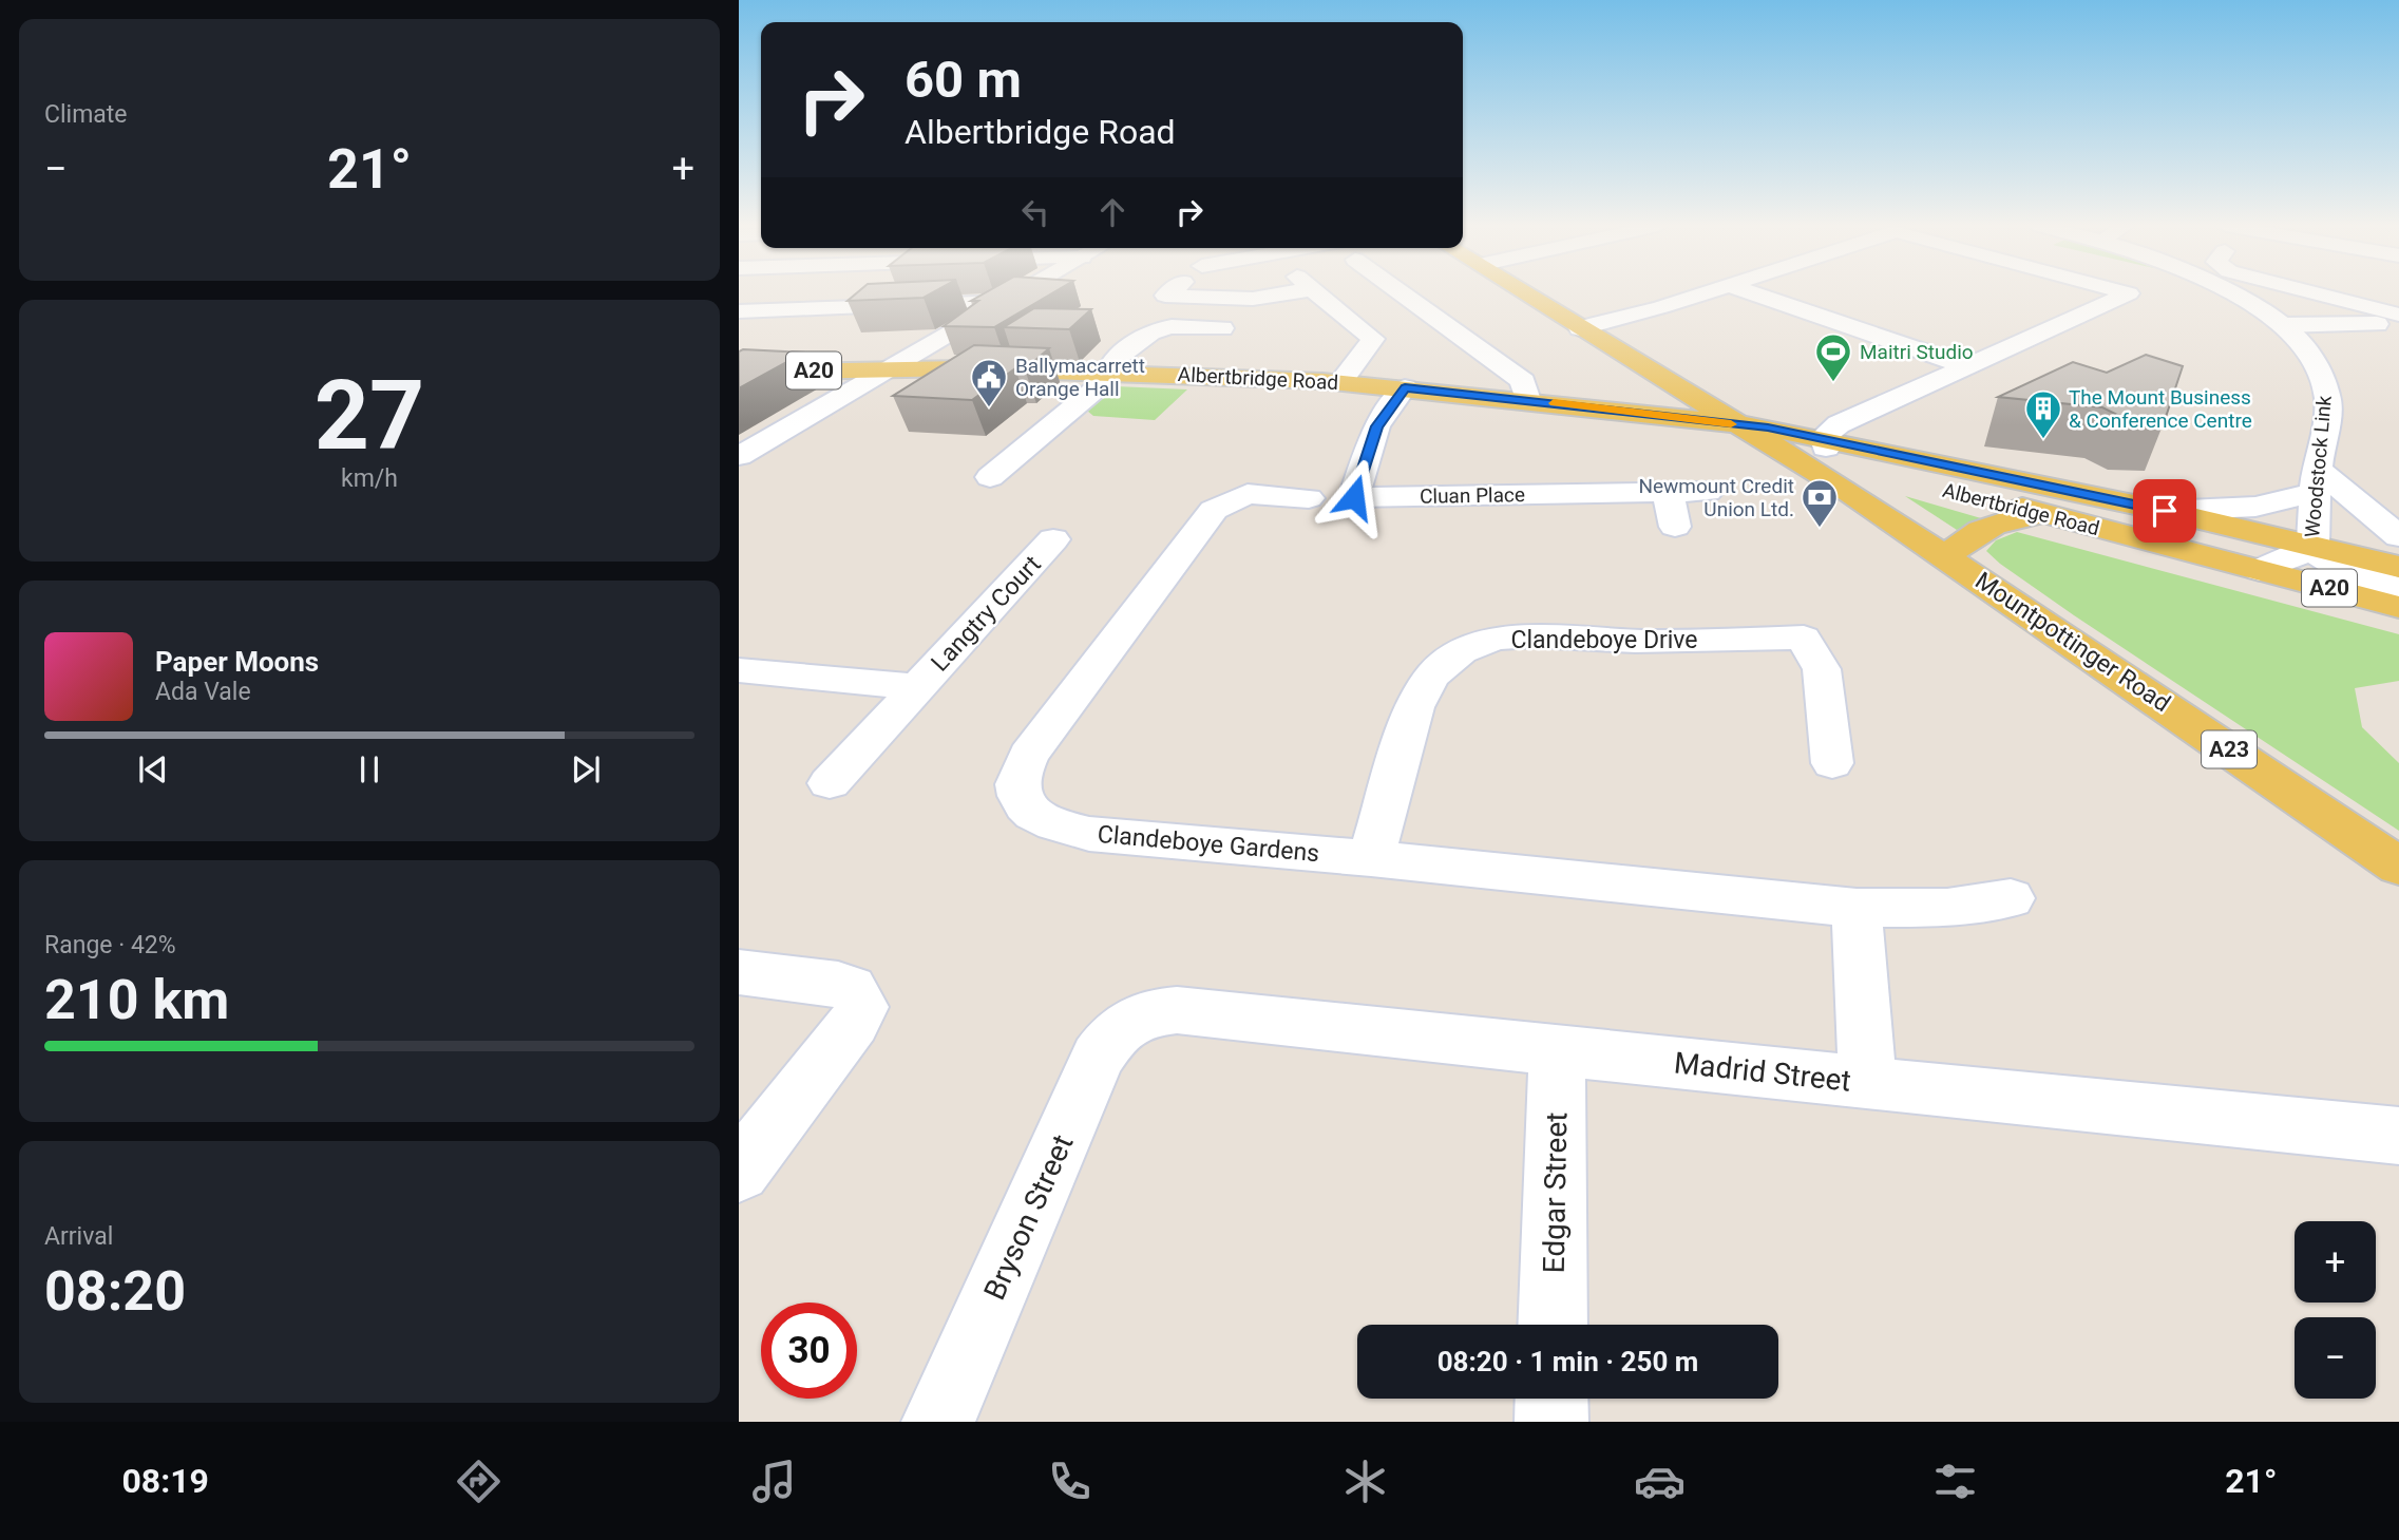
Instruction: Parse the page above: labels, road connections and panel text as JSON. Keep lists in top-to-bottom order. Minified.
{"streets":{"main road":["A20","Albertbridge Road","Mountpottinger Road","A23"],"street":["Woodstock Link","Cluan Place","Langtry Court","Clandeboye Drive","Clandeboye Gardens","Madrid Street","Edgar Street","Bryson Street"]},"crossings":[["Albertbridge Road","Woodstock Link"],["Albertbridge Road","Cluan Place"],["Albertbridge Road","Mountpottinger Road"],["Albertbridge Road","A23"],["Clandeboye Drive","Clandeboye Gardens"],["Mountpottinger Road","A23"],["Madrid Street","Edgar Street"],["Madrid Street","Bryson Street"]],"places":{"sports":["Maitri Studio"],"public building":["Ballymacarrett Orange Hall"],"building":["The Mount Business & Conference Centre"],"bank":["Newmount Credit Union Ltd."]},"page":{"tile":["Climate",["27","km/h"],["Range · 42%","210 km"],["Arrival","08:20"]],"turn":["60 m","Albertbridge Road"],"heat":["−","21°","+"],"song":["Paper Moons","Ada Vale"],"map_buttons":["+","−"],"limit":"30","trip":"08:20 · 1 min · 250 m","tabs":["08:19","21°"]}}
